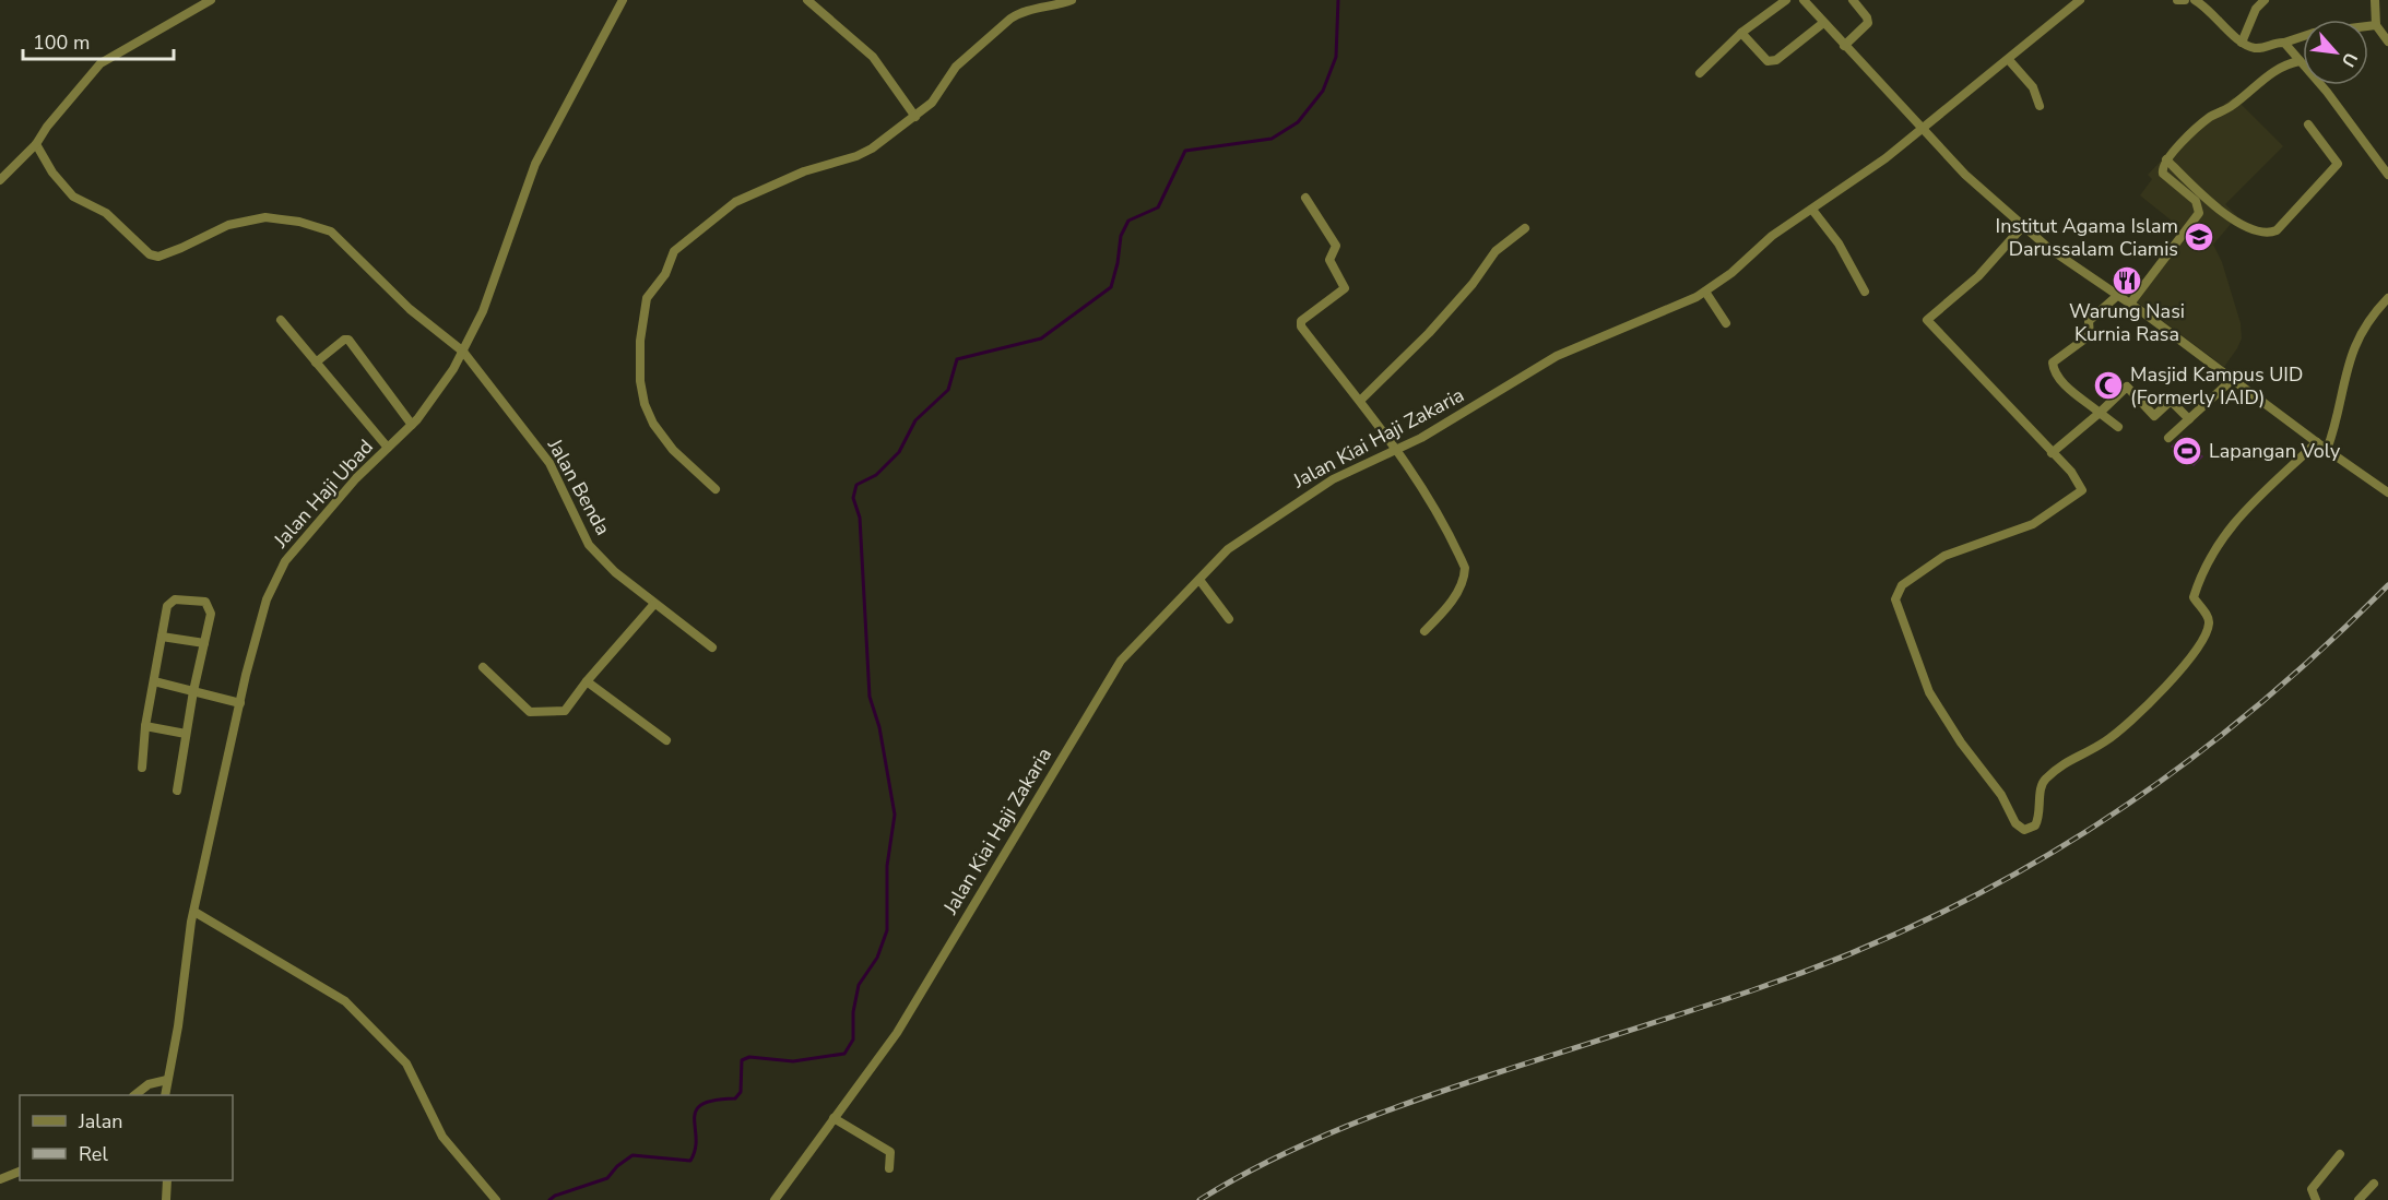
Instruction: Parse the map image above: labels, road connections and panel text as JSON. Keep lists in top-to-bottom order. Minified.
{"streets":{"street":["Jalan Kiai Haji Zakaria","Jalan Benda","Jalan Haji Ubad"]},"crossings":[["Jalan Benda","Jalan Haji Ubad"]],"places":{"school or university":["Institut Agama Islam Darussalam Ciamis"],"restaurant":["Warung Nasi Kurnia Rasa"],"mosque":["Masjid Kampus UID (Formerly IAID)"],"sports":["Lapangan Voly"]},"legend":["Jalan","Rel"],"scale_bar":"100 m","north":"bottom right"}
